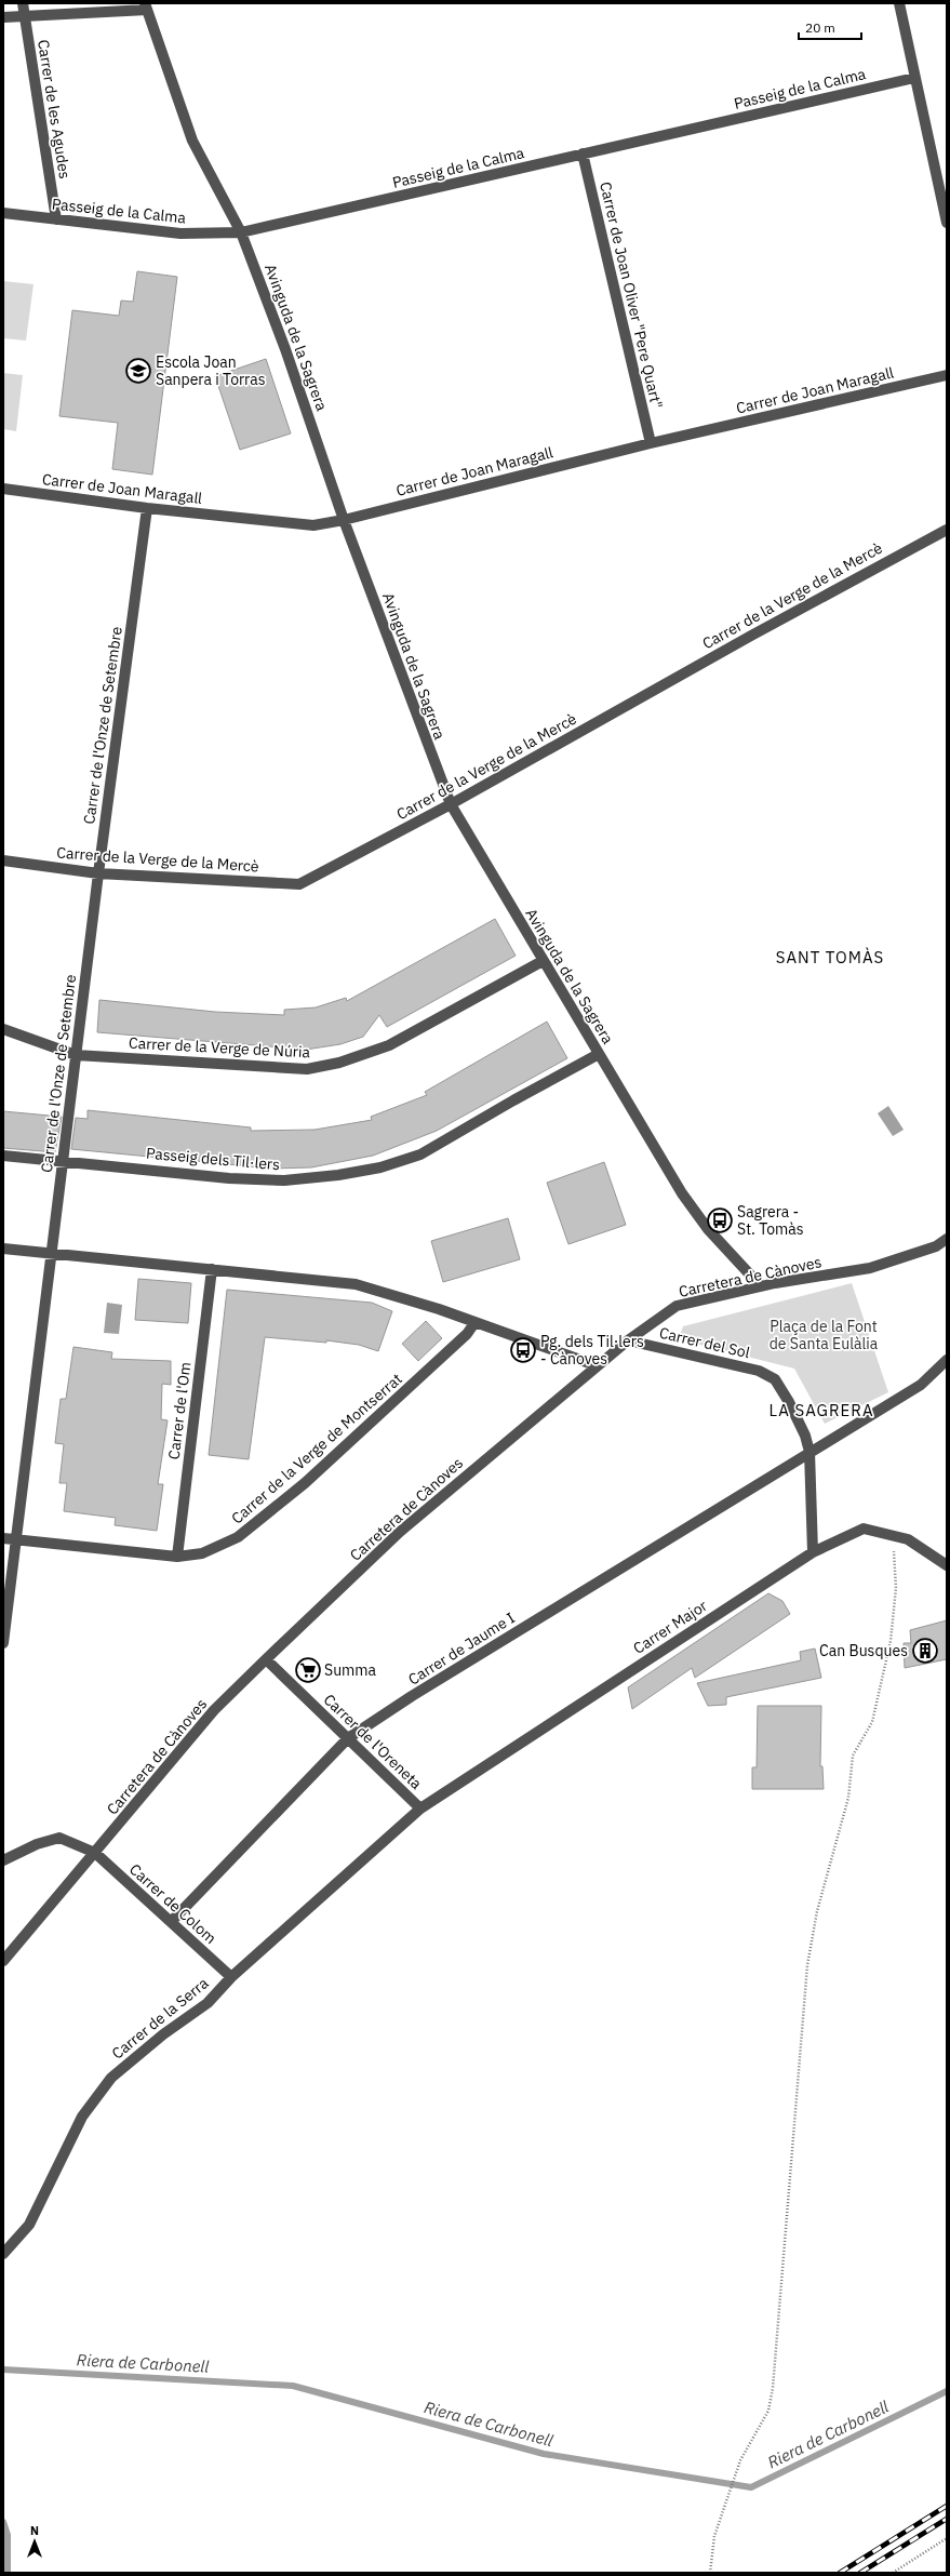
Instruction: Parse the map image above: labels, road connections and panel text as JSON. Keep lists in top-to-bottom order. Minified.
{"streets":{"street":["Passeig de la Calma","Carrer de les Agudes","Carrer de Joan Oliver \"Pere Quart\"","Avinguda de la Sagrera","Carrer de Joan Maragall","Carrer de la Verge de la Mercè","Carrer de l'Onze de Setembre","Carrer de la Verge de Núria","Passeig dels Til·lers","Carretera de Cànoves","Carrer del Sol","Carrer de l'Om","Carrer de la Verge de Montserrat","Carrer Major","Carrer de Jaume I","Carrer de l'Oreneta","Carrer de Colom","Carrer de la Serra"]},"crossings":[["Passeig de la Calma","Carrer de les Agudes"],["Passeig de la Calma","Carrer de Joan Oliver \"Pere Quart\""],["Passeig de la Calma","Avinguda de la Sagrera"],["Carrer de Joan Oliver \"Pere Quart\"","Carrer de Joan Maragall"],["Avinguda de la Sagrera","Carrer de Joan Maragall"],["Avinguda de la Sagrera","Carrer de la Verge de la Mercè"],["Avinguda de la Sagrera","Carrer de la Verge de Núria"],["Avinguda de la Sagrera","Passeig dels Til·lers"],["Avinguda de la Sagrera","Carretera de Cànoves"],["Carrer de Joan Maragall","Carrer de l'Onze de Setembre"],["Carrer de la Verge de la Mercè","Carrer de l'Onze de Setembre"],["Carrer de l'Onze de Setembre","Carrer de la Verge de Núria"],["Carrer de l'Onze de Setembre","Passeig dels Til·lers"],["Carrer de l'Onze de Setembre","Carrer de la Verge de Montserrat"],["Carretera de Cànoves","Carrer del Sol"],["Carretera de Cànoves","Carrer de l'Oreneta"],["Carretera de Cànoves","Carrer de Colom"],["Carrer del Sol","Carrer Major"],["Carrer del Sol","Carrer de Jaume I"],["Carrer de l'Om","Carrer de la Verge de Montserrat"],["Carrer Major","Carrer de l'Oreneta"],["Carrer Major","Carrer de la Serra"],["Carrer de Jaume I","Carrer de l'Oreneta"],["Carrer de Jaume I","Carrer de Colom"],["Carrer de l'Oreneta","Carrer de la Serra"],["Carrer de Colom","Carrer de la Serra"]],"districts":["SANT TOMÀS","LA SAGRERA"],"water":["Riera de Carbonell"],"parks":["Plaça de la Font de Santa Eulàlia"],"places":{"school or university":["Escola Joan Sanpera i Torras"],"bus stop":["Sagrera - St. Tomàs","Pg. dels Til·lers - Cànoves"],"building":["Can Busques"],"supermarket":["Summa"]},"scale_bar":"20 m","north":"top"}
